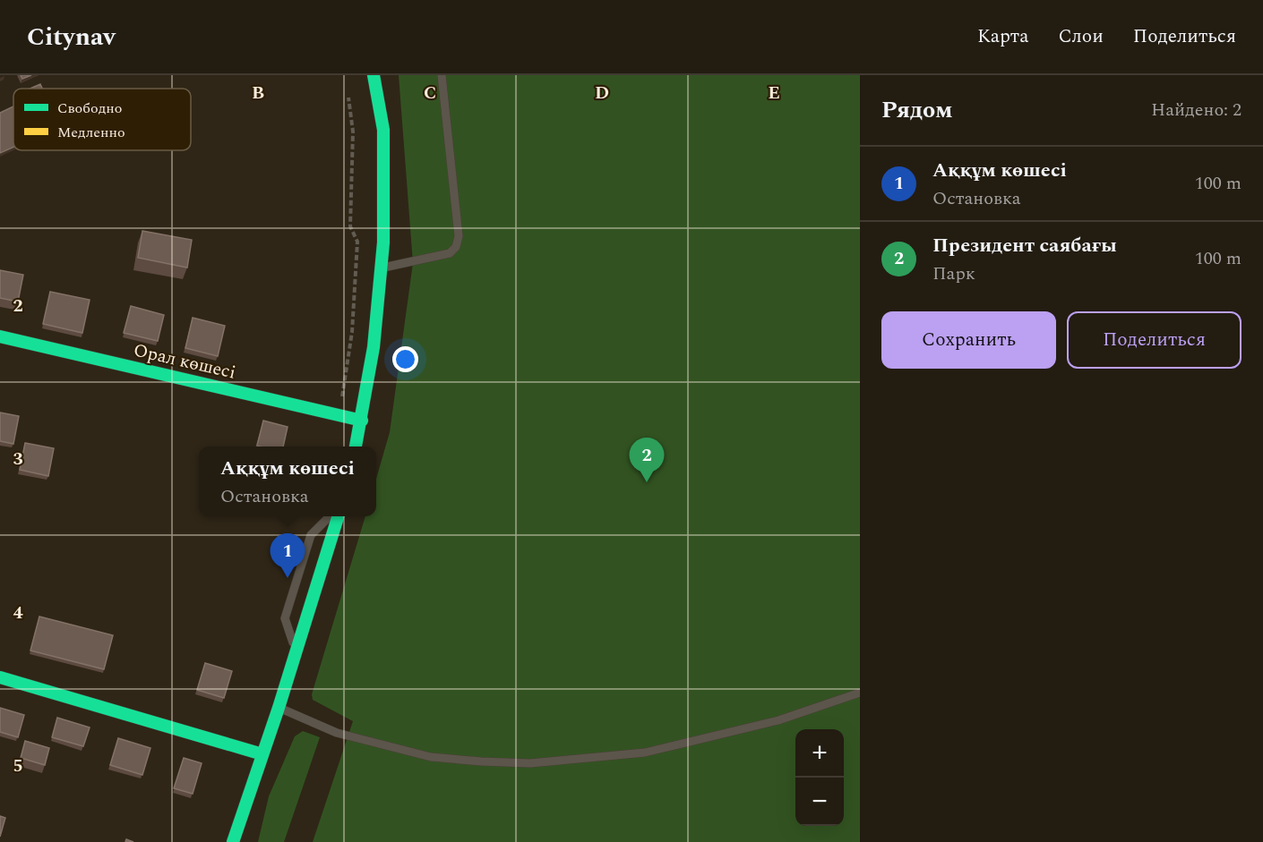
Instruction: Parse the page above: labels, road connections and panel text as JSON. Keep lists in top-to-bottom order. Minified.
{"streets":{"main road":["Орал көшесі"]},"legend":["Свободно","Медленно"],"page":{"header":"Citynav","nav":["Карта","Слои","Поделиться"],"heading":["Рядом","Найдено: 2"],"list":[{"mark":"1","name":"Аққұм көшесі","note":"Остановка","value":"100 m"},{"mark":"2","name":"Президент саябағы","note":"Парк","value":"100 m"}],"buttons":["Сохранить","Поделиться"],"pins":["2","1"],"popup":["Аққұм көшесі","Остановка"],"map_buttons":["+","−"]},"grid":{"columns":["B","C","D","E"],"rows":["2","3","4","5"]}}
